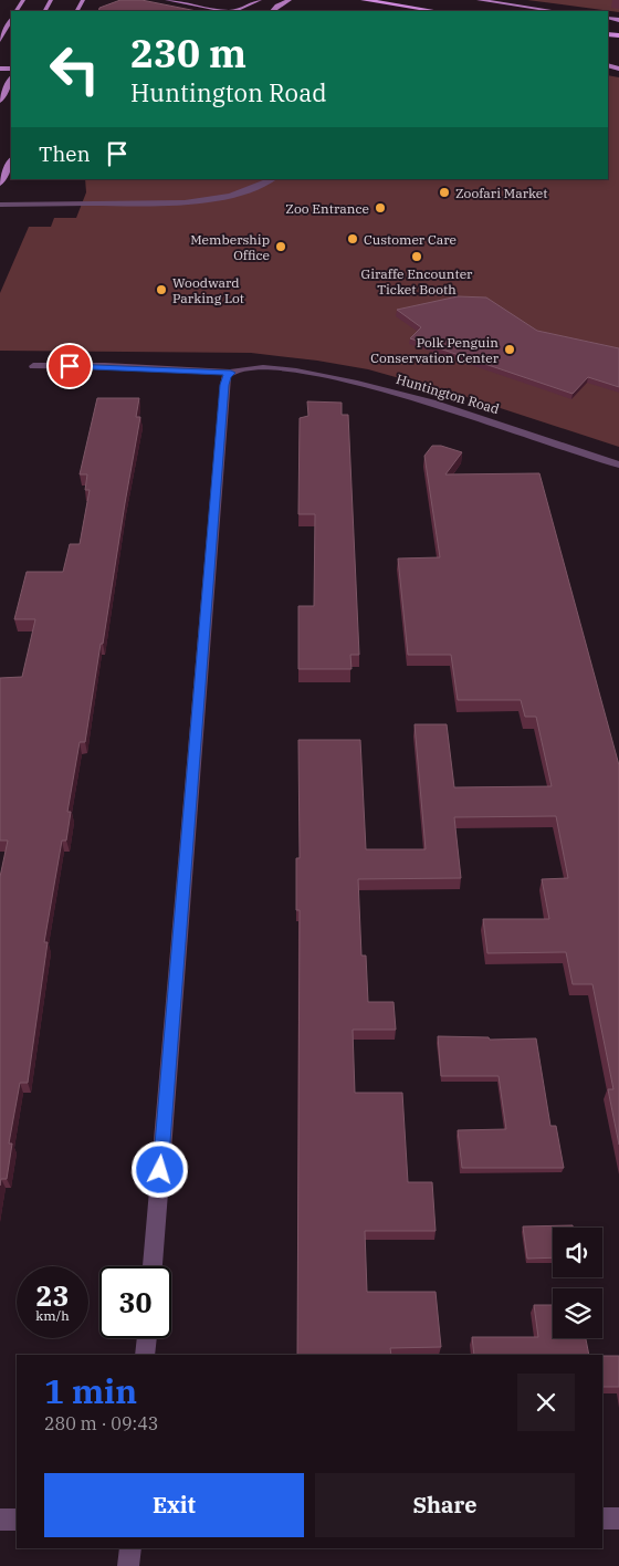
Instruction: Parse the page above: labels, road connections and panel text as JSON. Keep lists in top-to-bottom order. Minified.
{"streets":{"street":["Huntington Road"]},"places":["Zoofari Market","Zoo Entrance","Customer Care","Membership Office","Giraffe Encounter Ticket Booth","Woodward Parking Lot","Polk Penguin Conservation Center"],"page":{"turn":["230 m","Huntington Road"],"then":"Then","speed":"23 km/h","limit":"30","heading":["1 min","280 m · 09:43"],"buttons":["Exit","Share"]}}
